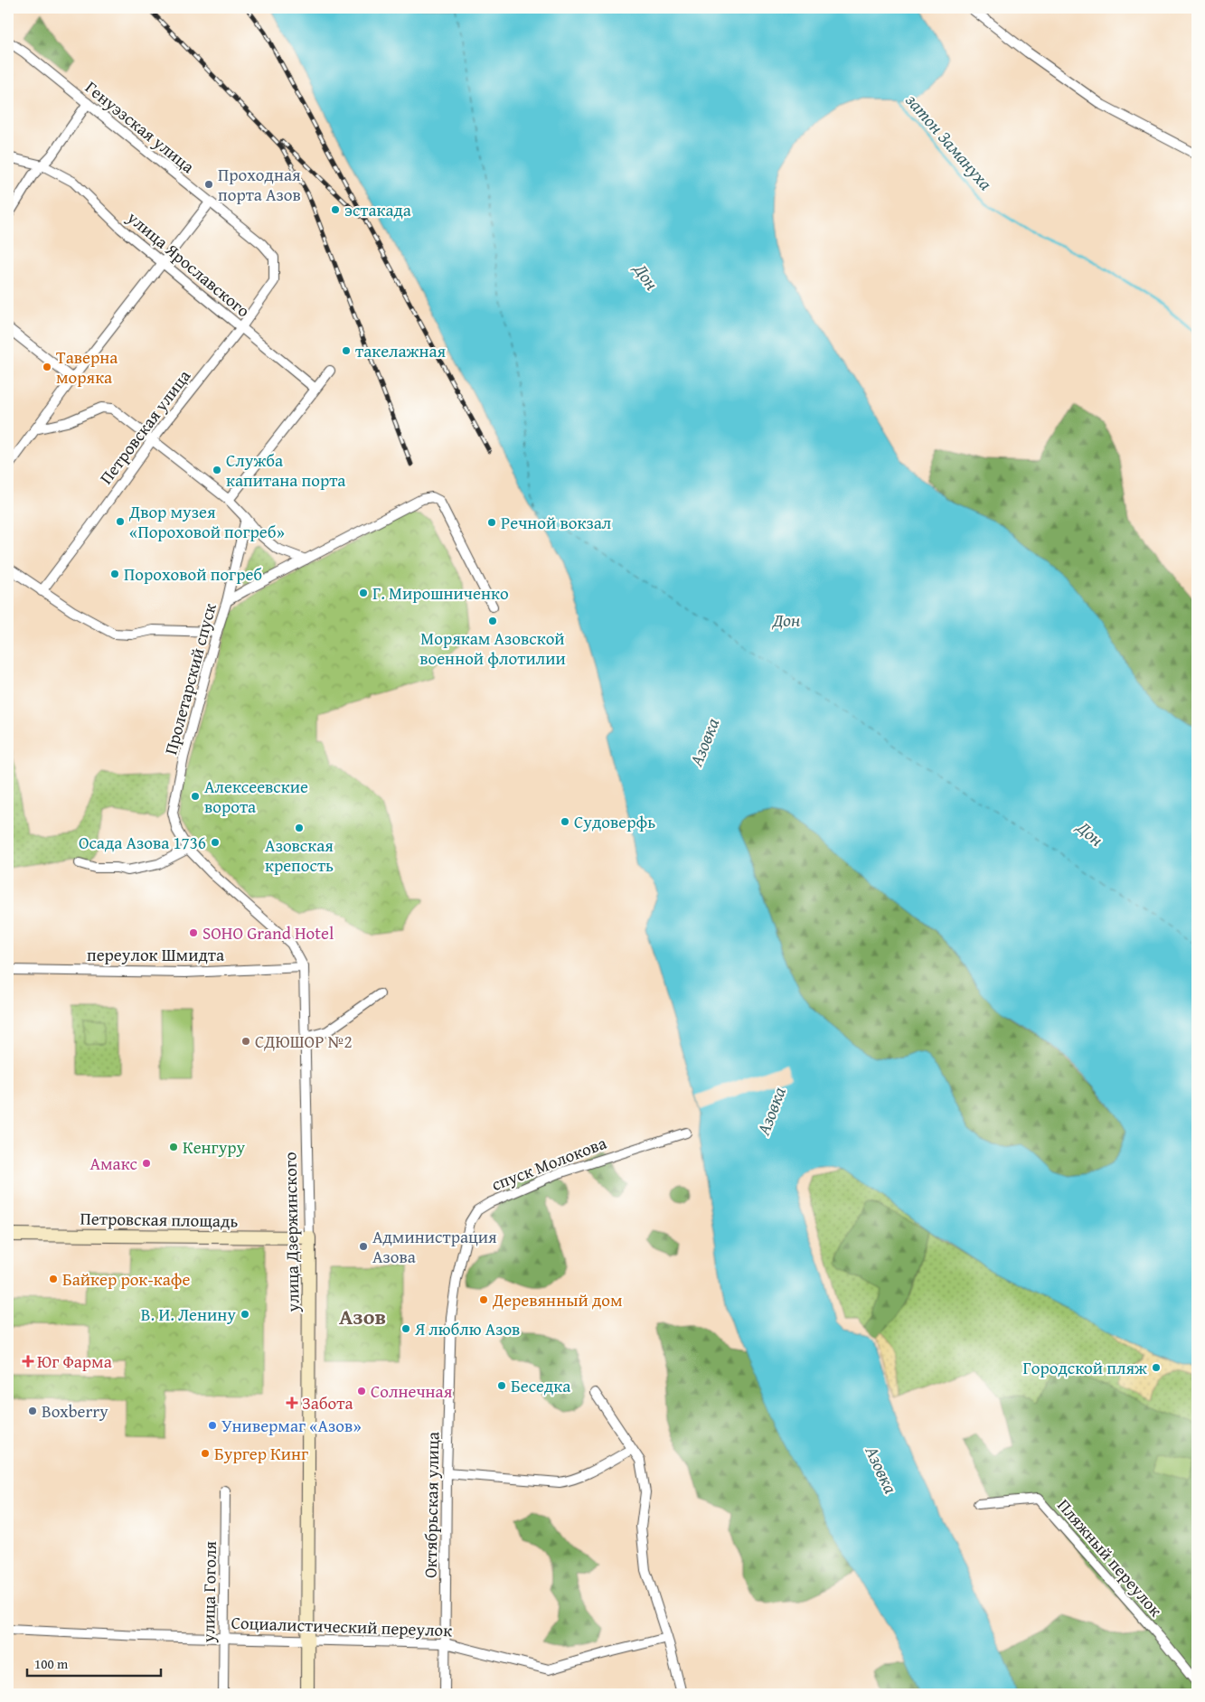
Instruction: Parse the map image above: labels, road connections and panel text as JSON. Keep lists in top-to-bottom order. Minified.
{"streets":{"street":["Генуэзская улица","улица Ярославского","Петровская улица","Пролетарский спуск","переулок Шмидта","спуск Молокова","Петровская площадь","улица Дзержинского","Октябрьская улица","Пляжный переулок","улица Гоголя","Социалистический переулок"]},"crossings":[["Генуэзская улица","Петровская улица"],["улица Ярославского","Петровская улица"],["Пролетарский спуск","улица Дзержинского"],["переулок Шмидта","улица Дзержинского"],["спуск Молокова","Октябрьская улица"],["Петровская площадь","улица Дзержинского"],["улица Дзержинского","Социалистический переулок"],["Октябрьская улица","Социалистический переулок"],["улица Гоголя","Социалистический переулок"]],"districts":["Азов"],"water":["затон Замануха","Дон","Азовка"],"places":{"other":["Проходная порта Азов","эстакада","такелажная","Таверна моряка","Служба капитана порта","Двор музея «Пороховой погреб»","Речной вокзал","Пороховой погреб","Г. Мирошниченко","Морякам Азовской военной флотилии","Алексеевские ворота","Судоверфь","Азовская крепость","Осада Азова 1736","SOHO Grand Hotel","СДЮШОР №2","Кенгуру","Амакс","Администрация Азова","Байкер рок-кафе","Деревянный дом","В. И. Ленину","Я люблю Азов","Городской пляж","Беседка","Солнечная","Boxberry","Универмаг «Азов»","Бургер Кинг"],"health":["Юг Фарма","Забота"]},"scale_bar":"100 m"}
